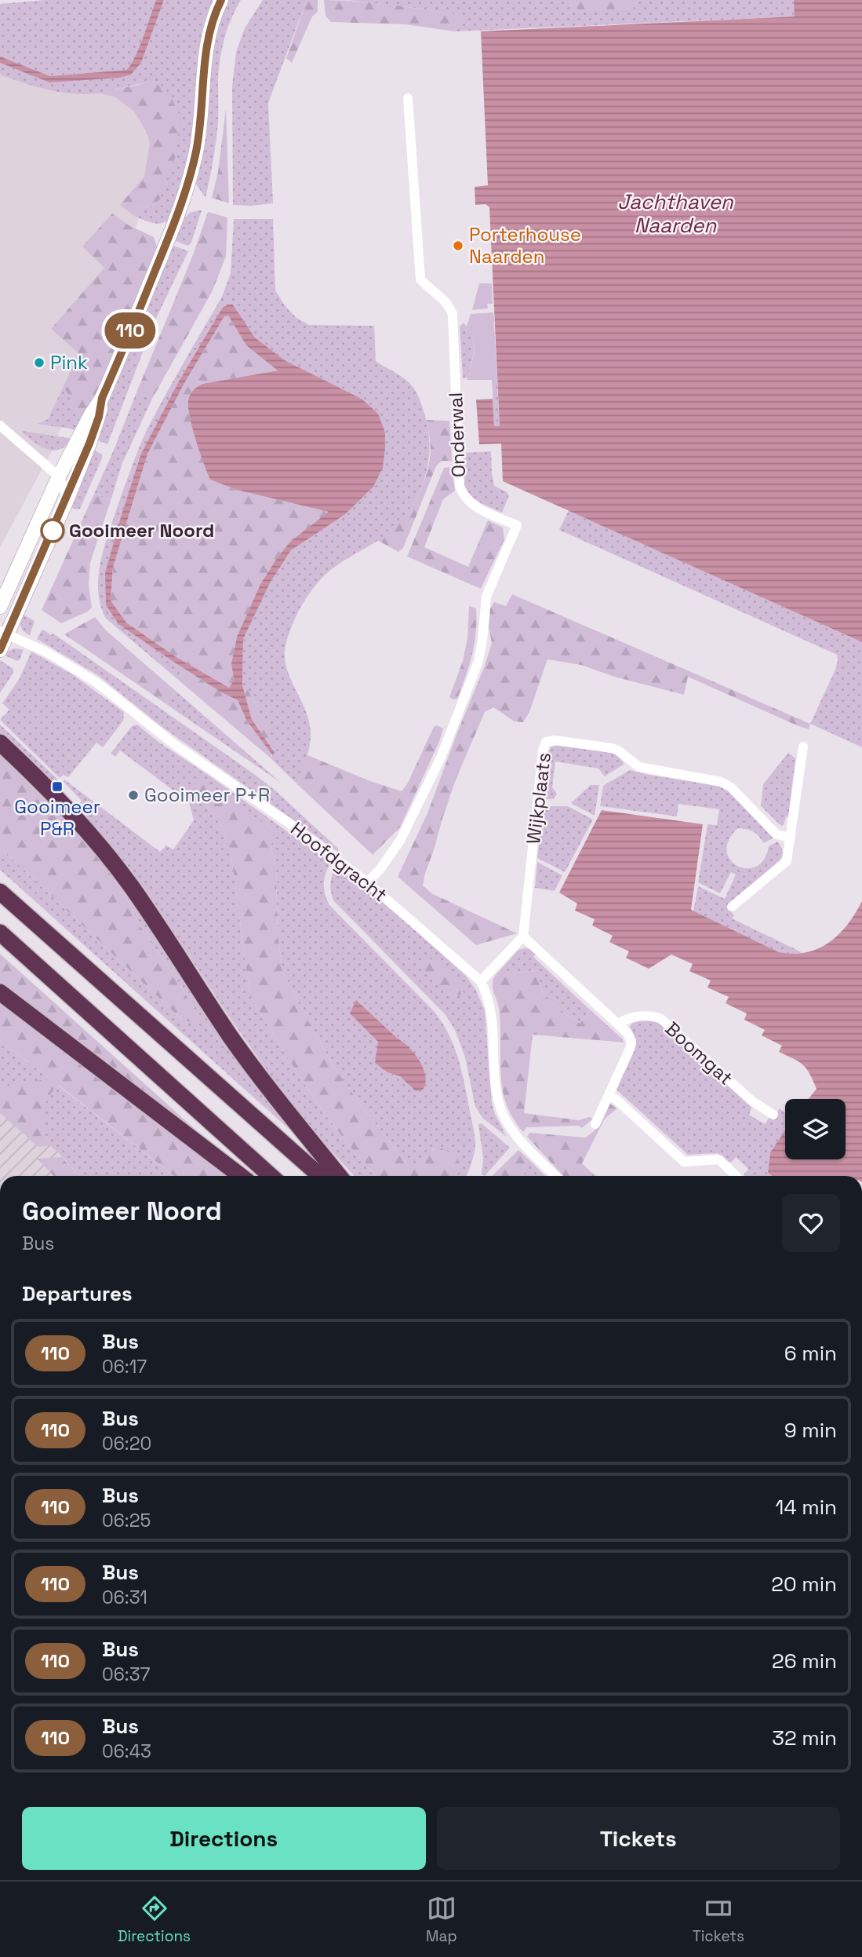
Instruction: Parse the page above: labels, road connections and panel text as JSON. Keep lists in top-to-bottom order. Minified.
{"streets":{"street":["Onderwal","Wijkplaats","Hoofdgracht","Boomgat"]},"crossings":[["Onderwal","Hoofdgracht"]],"water":["Jachthaven Naarden"],"places":{"other":["Porterhouse Naarden","Pink","Gooimeer Noord","Gooimeer P+R"],"transit":["Gooimeer P&R"]},"lines":["bus line 110"],"page":{"on_map":"110","heading":[["Gooimeer Noord","Bus"],"Departures"],"list":[{"mark":"110","name":"Bus","note":"06:17","value":"6 min"},{"mark":"110","name":"Bus","note":"06:20","value":"9 min"},{"mark":"110","name":"Bus","note":"06:25","value":"14 min"},{"mark":"110","name":"Bus","note":"06:31","value":"20 min"},{"mark":"110","name":"Bus","note":"06:37","value":"26 min"},{"mark":"110","name":"Bus","note":"06:43","value":"32 min"}],"buttons":["Directions","Tickets"],"tabs":["Directions","Map","Tickets"]}}
